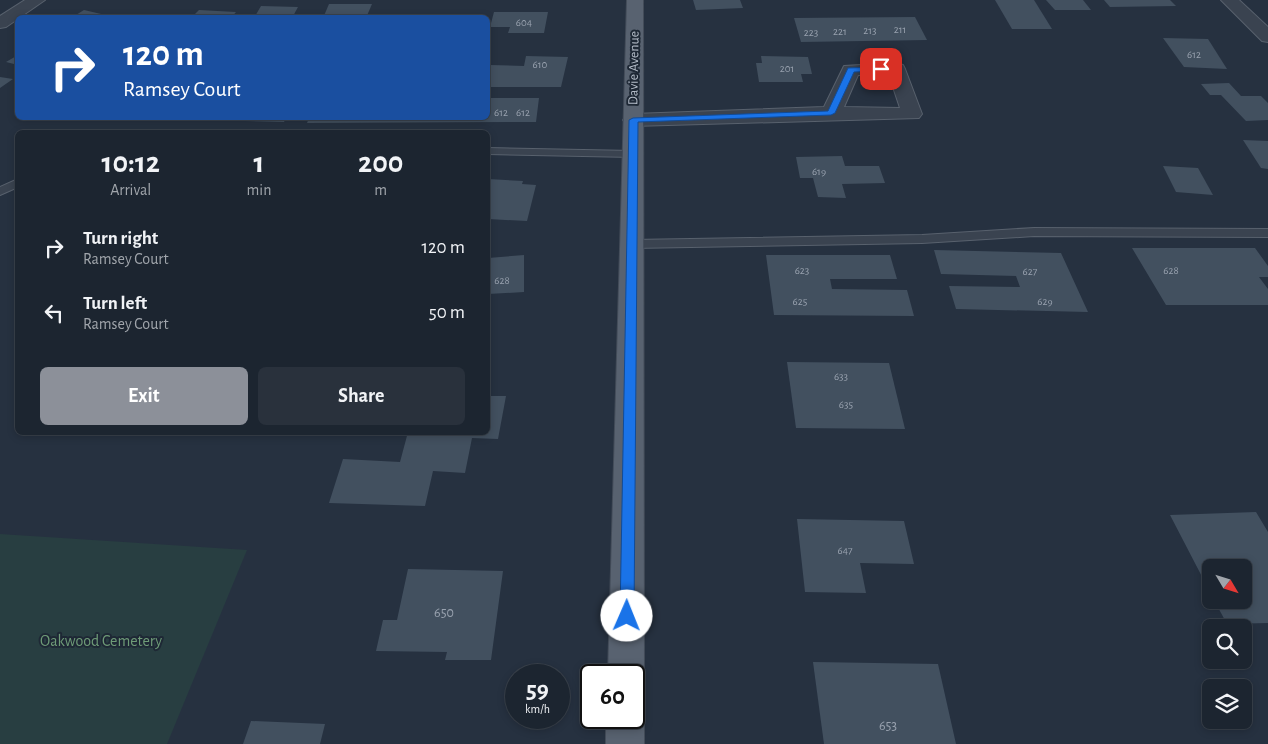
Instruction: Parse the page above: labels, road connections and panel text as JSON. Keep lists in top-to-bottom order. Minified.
{"streets":{"main road":["Davie Avenue"]},"parks":["Oakwood Cemetery"],"house_numbers":["604","211","213","221","223","612","610","201","612","612","619","623","628","627","628","625","629","633","635","647","650","653"],"north":"bottom right","page":{"turn":["120 m","Ramsey Court"],"eta":["10:12","Arrival","1","min","200","m"],"list":[{"name":"Turn right","note":"Ramsey Court","value":"120 m"},{"name":"Turn left","note":"Ramsey Court","value":"50 m"}],"buttons":["Exit","Share"],"speed":"59 km/h","limit":"60"}}
